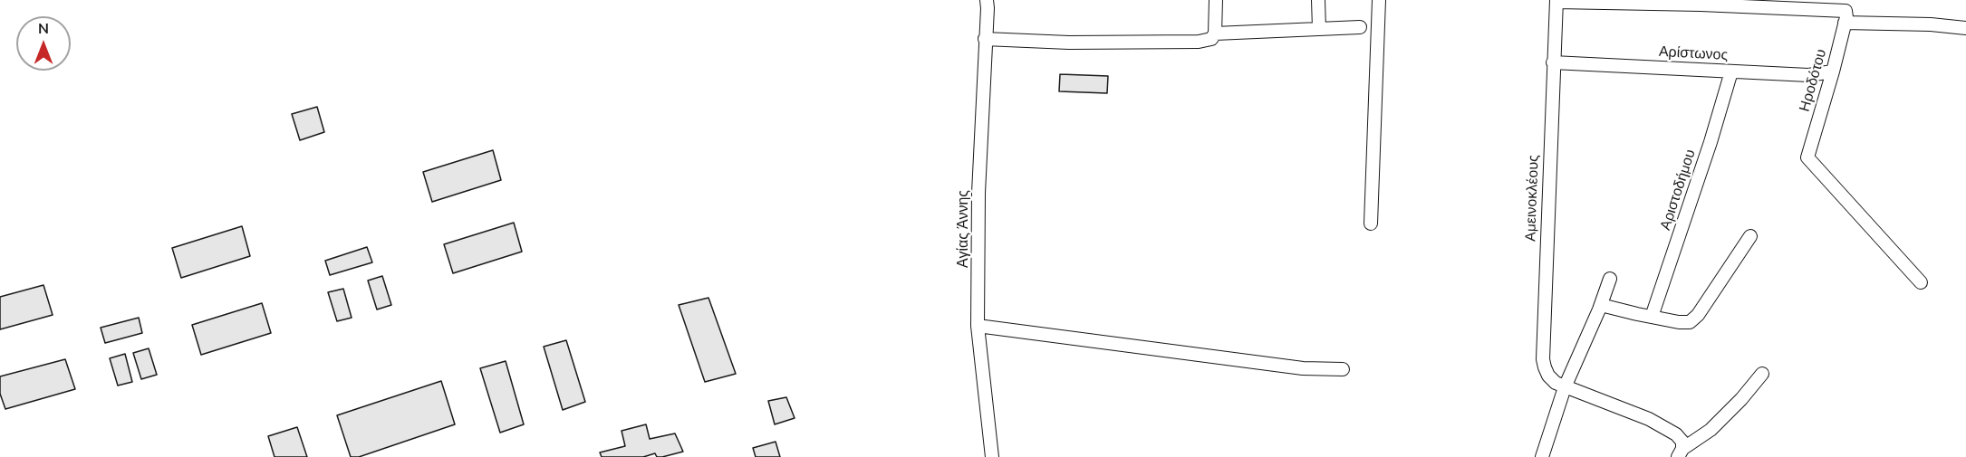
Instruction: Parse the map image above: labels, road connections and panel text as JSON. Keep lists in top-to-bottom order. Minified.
{"streets":{"street":["Αρίστωνος","Ηροδότου","Αριστοδήμου","Αμεινοκλέους","Αγίας Άννης"]},"crossings":[["Αρίστωνος","Ηροδότου"],["Αρίστωνος","Αριστοδήμου"],["Αρίστωνος","Αμεινοκλέους"]],"north":"top"}
